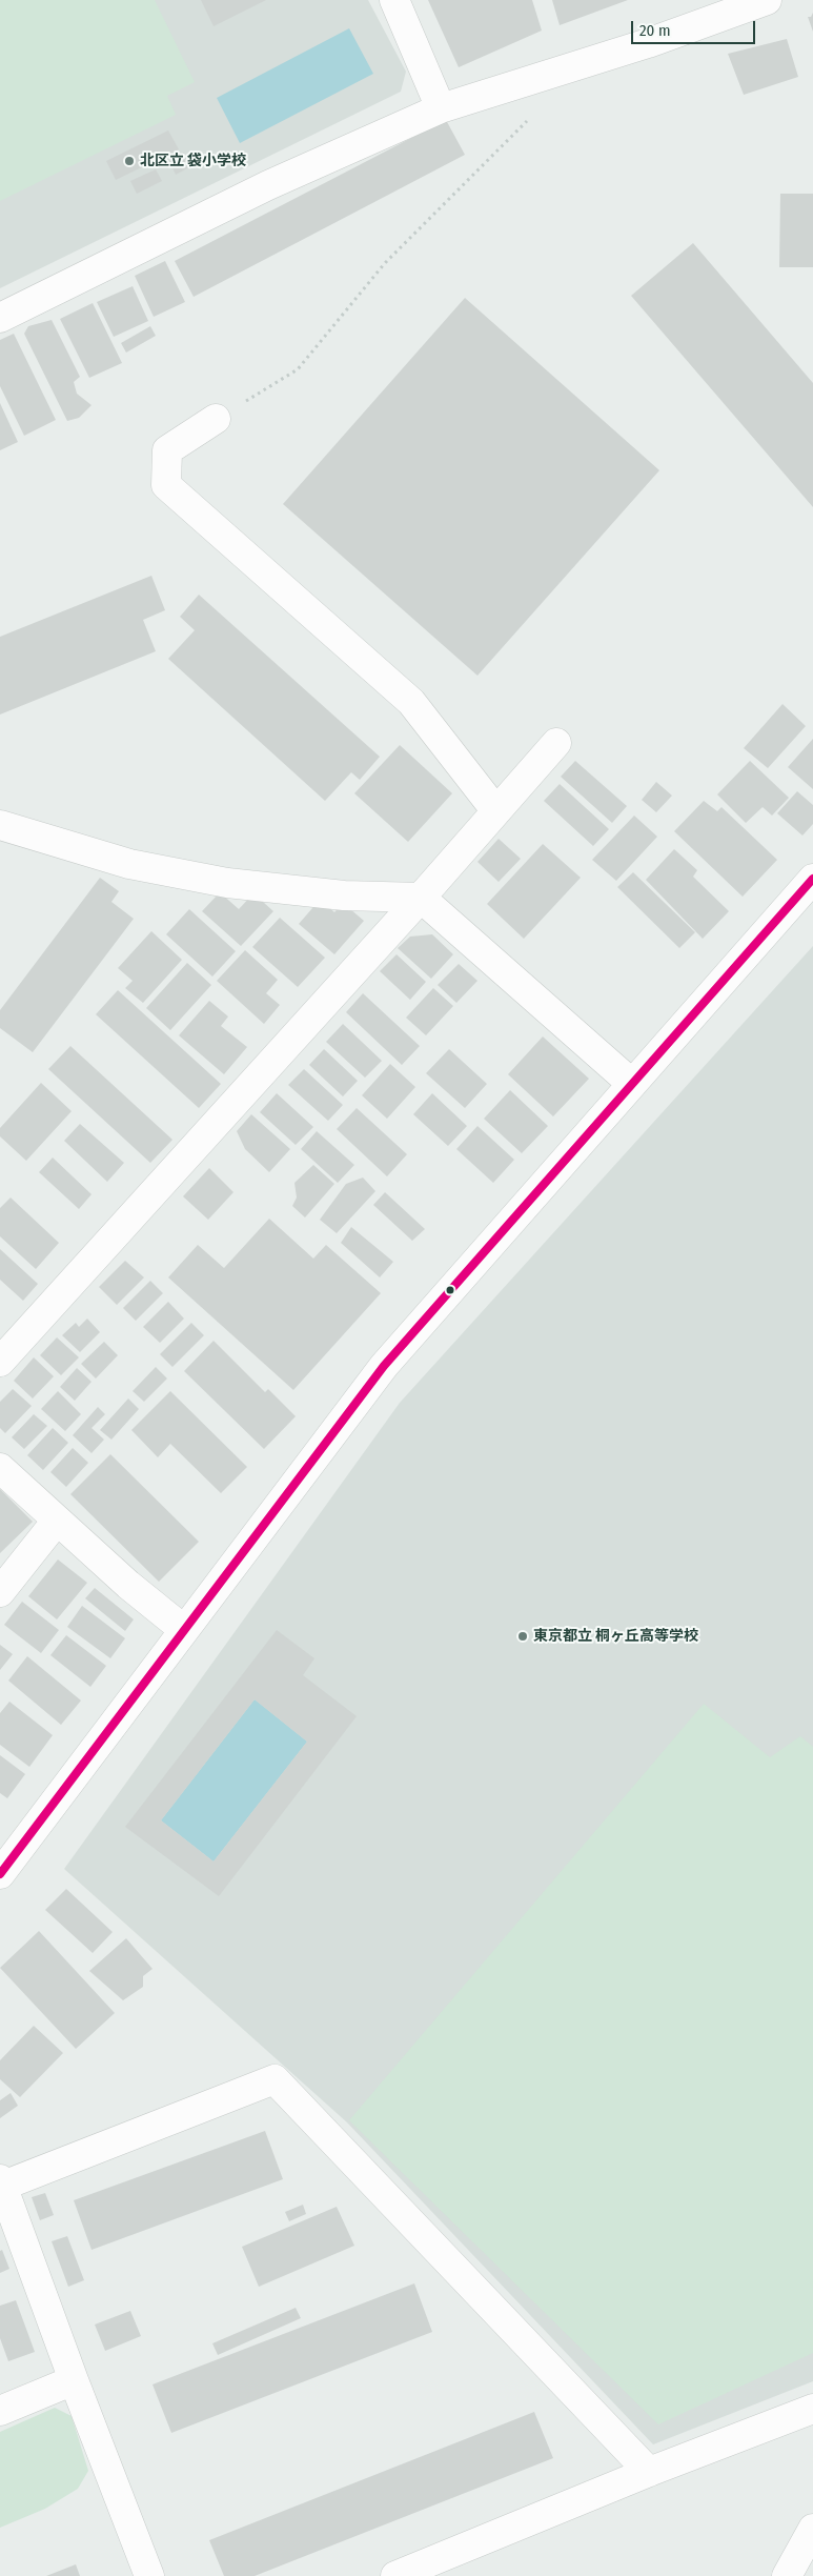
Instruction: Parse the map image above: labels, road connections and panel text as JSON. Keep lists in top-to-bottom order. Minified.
{"places":["北区立 袋小学校","東京都立 桐ヶ丘高等学校"],"scale_bar":"20 m"}
